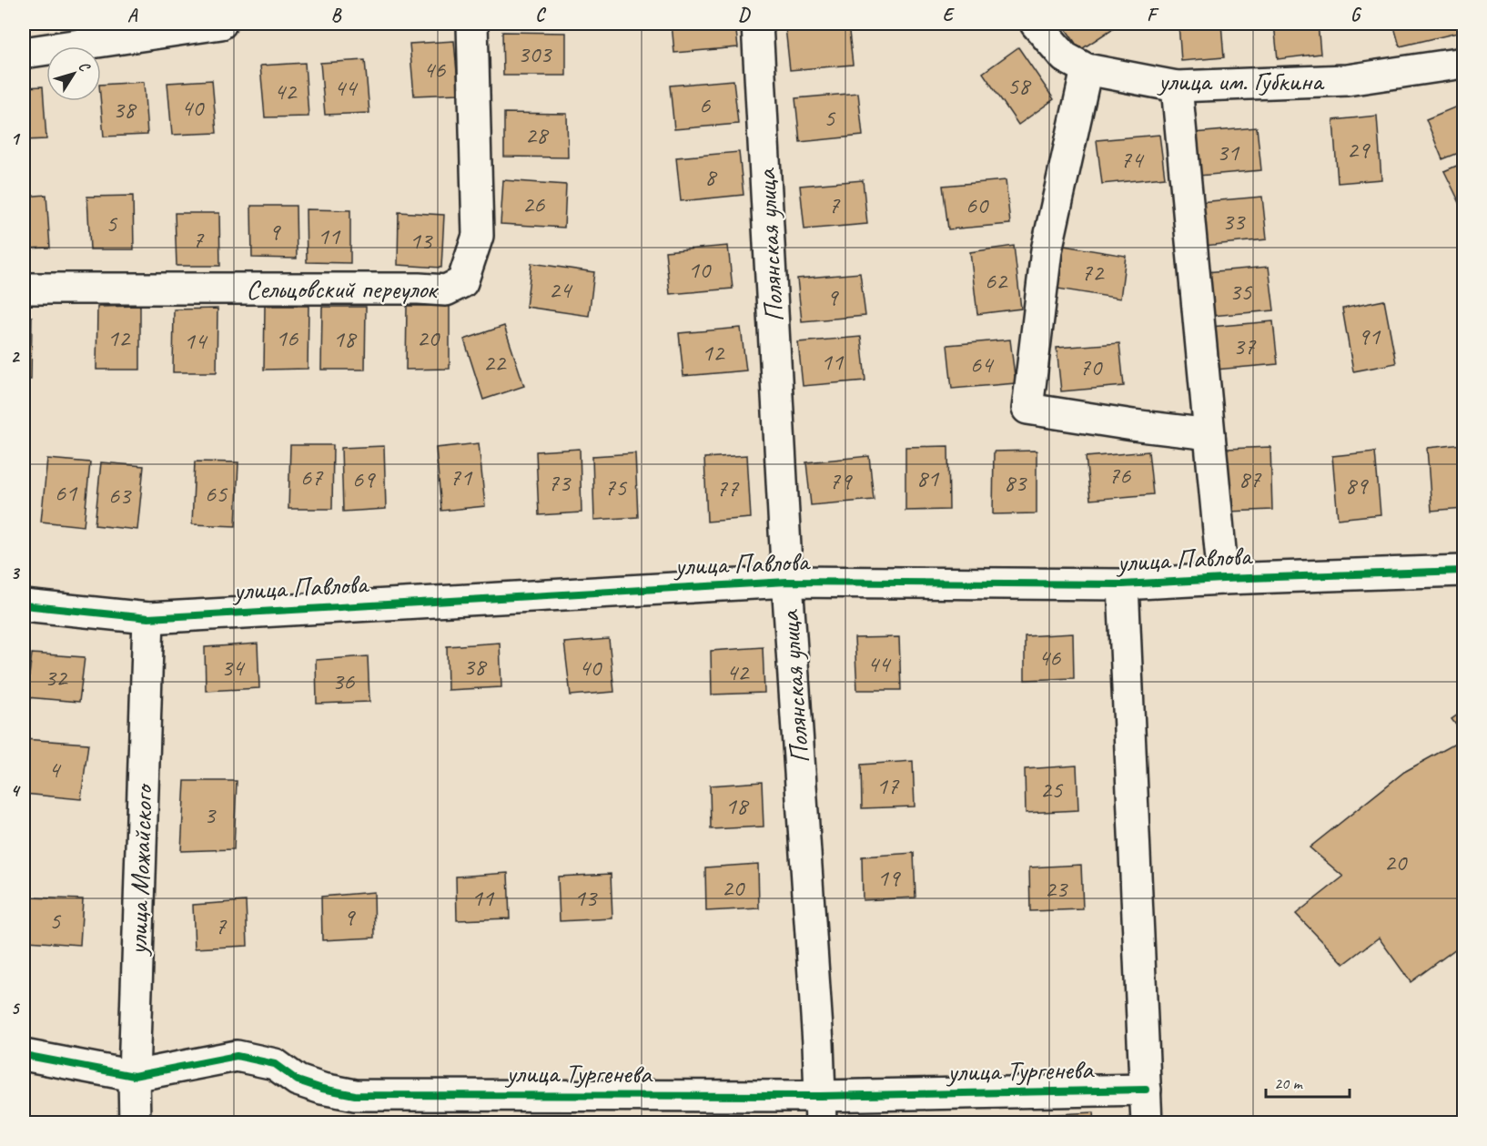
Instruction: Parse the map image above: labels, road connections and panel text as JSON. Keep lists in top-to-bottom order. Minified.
{"streets":{"street":["улица им. Губкина","Полянская улица","Сельцовский переулок","улица Павлова","улица Можайского","улица Тургенева"]},"crossings":[["Полянская улица","улица Павлова"],["Полянская улица","улица Тургенева"],["улица Павлова","улица Можайского"],["улица Можайского","улица Тургенева"]],"house_numbers":["303","46","58","44","42","6","40","38","5","28","29","31","74","8","26","7","60","33","5","9","11","7","13","10","72","62","24","35","9","91","12","16","20","18","14","37","12","11","22","64","70","76","67","71","81","69","87","79","73","83","89","75","77","61","65","63","46","44","38","34","40","42","32","36","4","17","25","18","3","20","19","20","23","11","13","9","5","7"],"scale_bar":"20 m","north":"top right","grid":{"columns":["A","B","C","D","E","F","G"],"rows":["1","2","3","4","5"]}}
